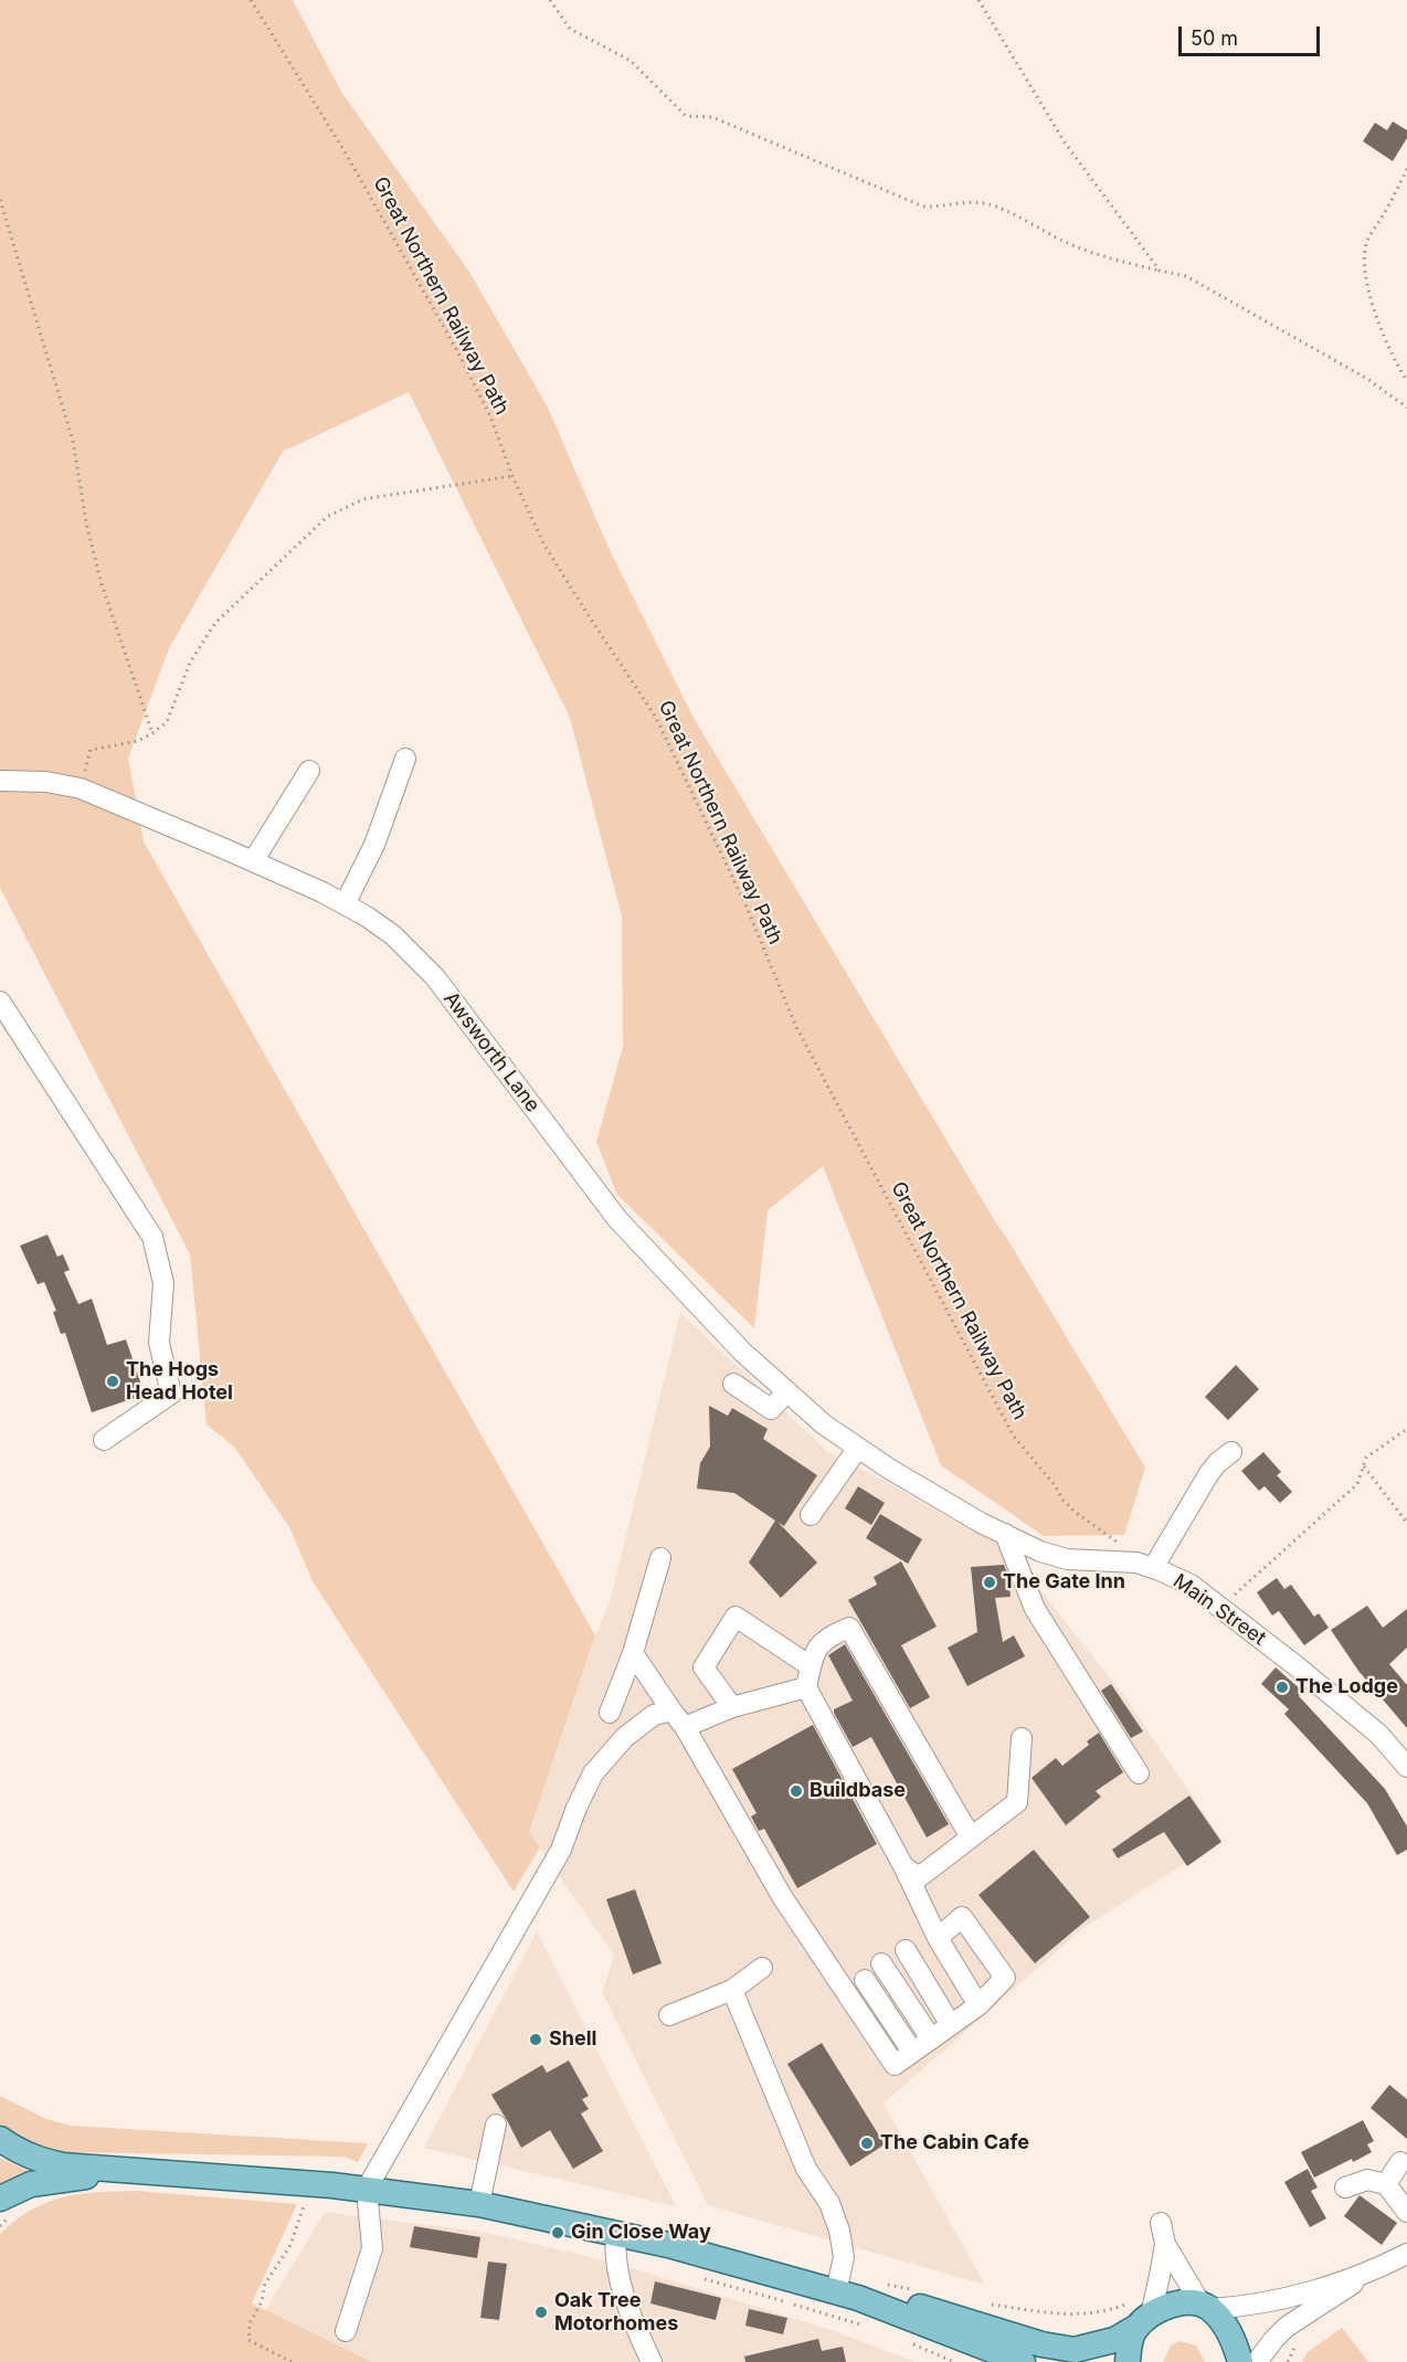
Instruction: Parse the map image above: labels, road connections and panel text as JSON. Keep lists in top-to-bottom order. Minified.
{"streets":{"street":["Awsworth Lane","Main Street"],"path":["Great Northern Railway Path"]},"crossings":[["Awsworth Lane","Main Street"]],"places":["The Hogs Head Hotel","The Gate Inn","The Lodge","Buildbase","Shell","The Cabin Cafe","Gin Close Way","Oak Tree Motorhomes"],"scale_bar":"50 m"}
